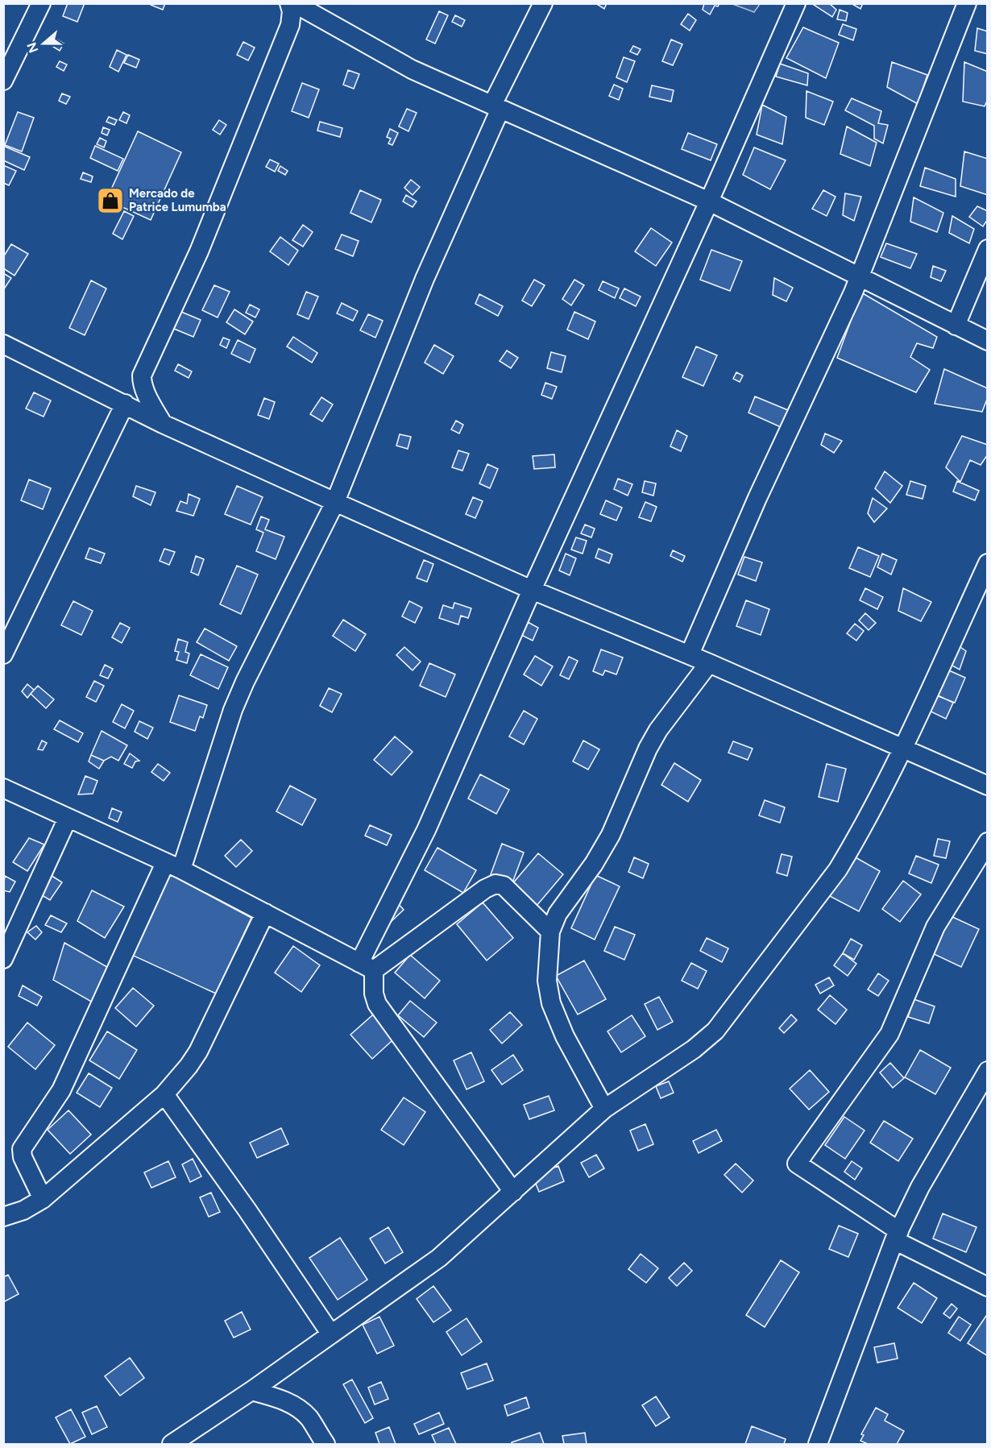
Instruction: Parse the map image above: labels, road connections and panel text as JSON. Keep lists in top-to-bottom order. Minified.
{"places":{"shop":["Mercado de Patrice Lumumba"]},"north":"left"}
